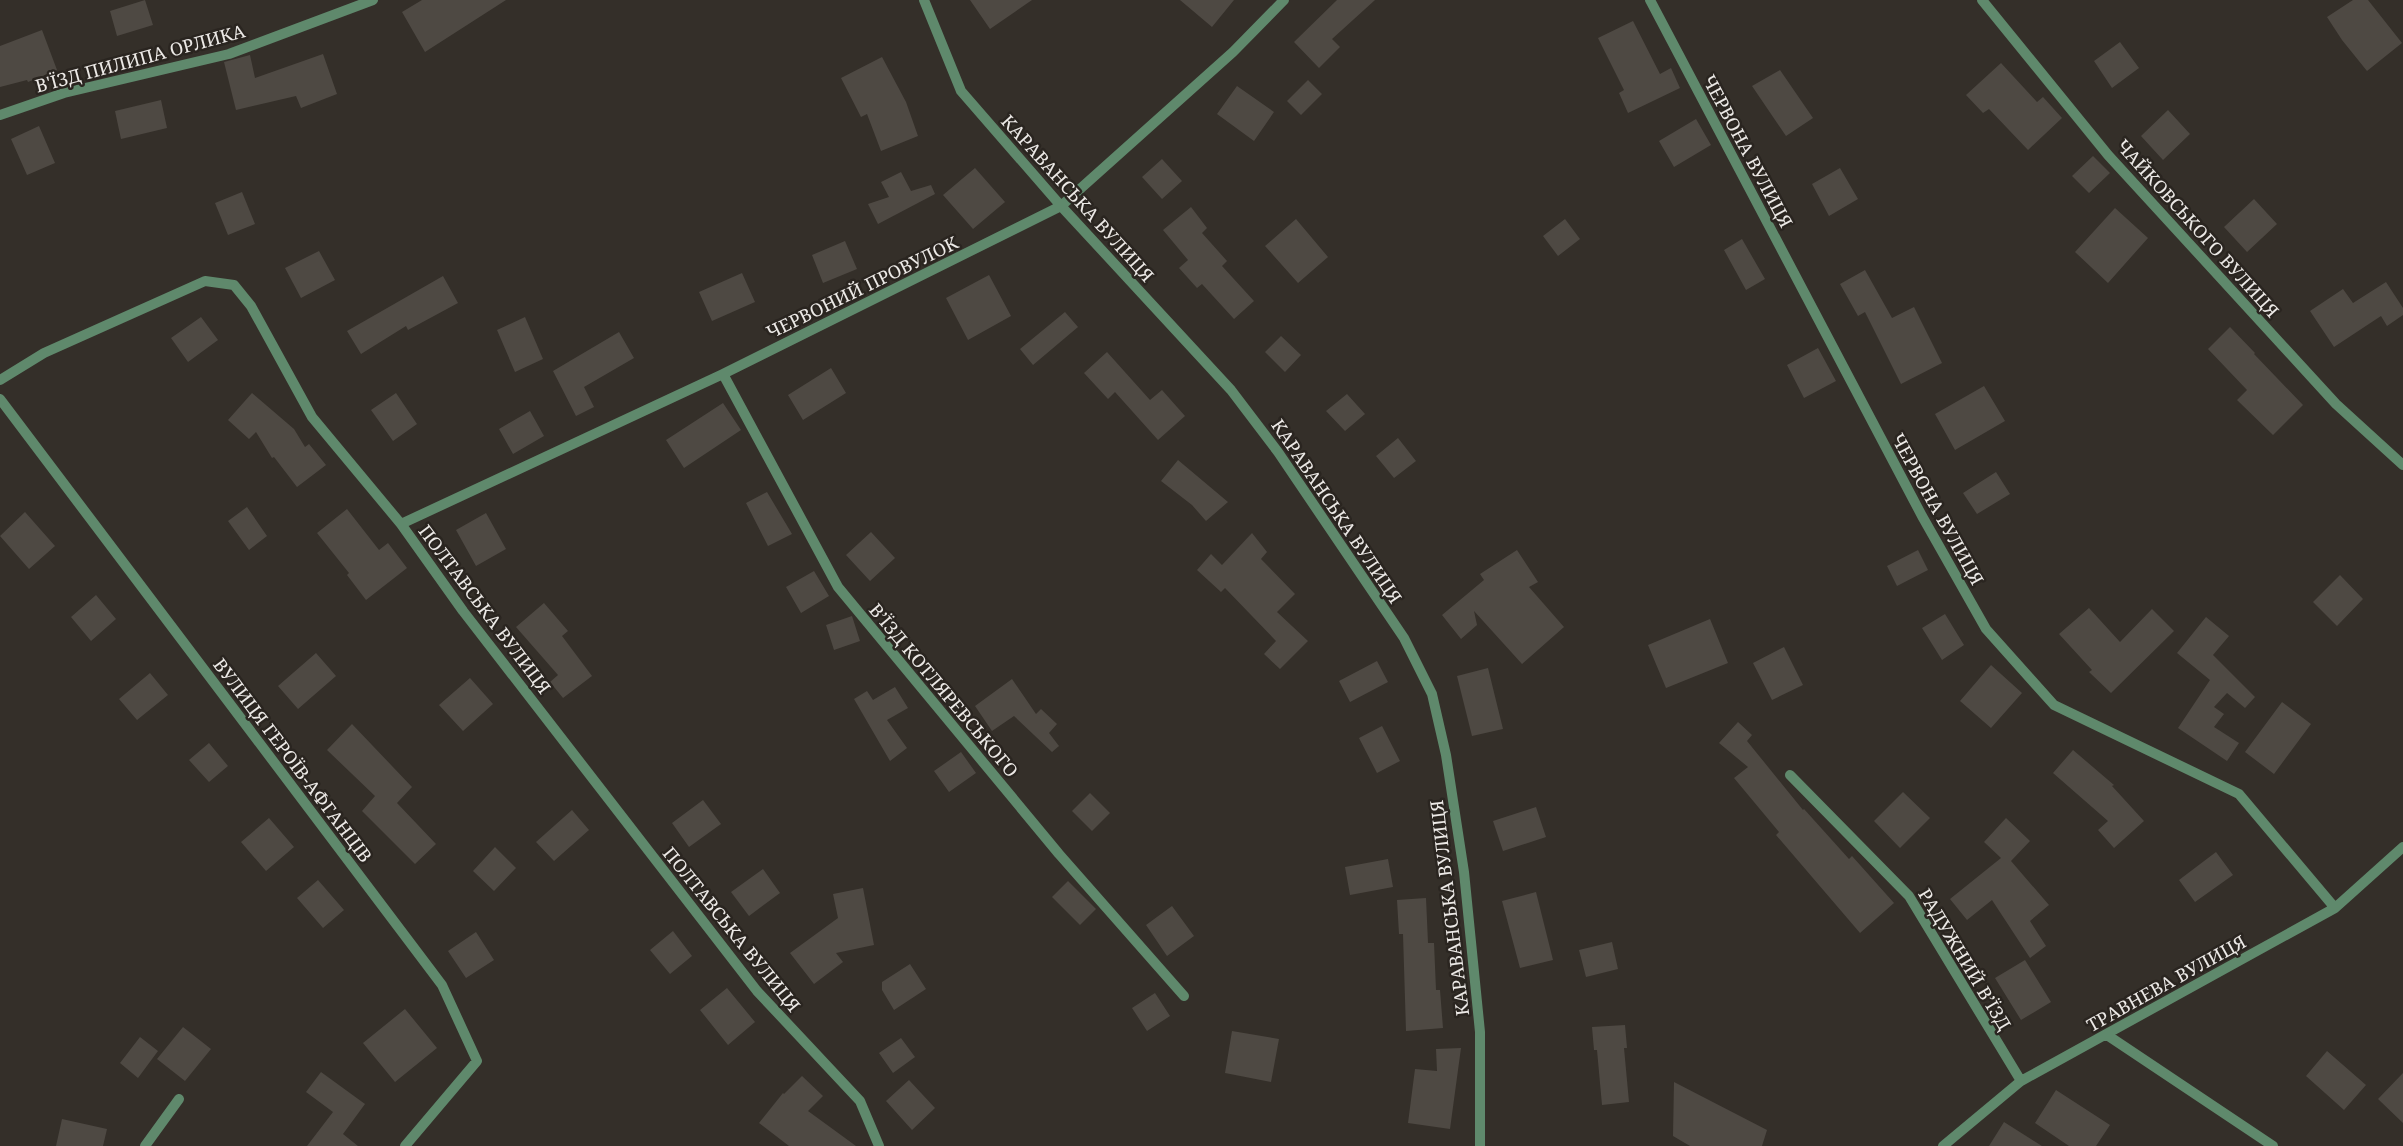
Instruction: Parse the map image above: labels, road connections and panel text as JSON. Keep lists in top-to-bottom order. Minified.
{"streets":{"street":["В'ЇЗД ПИЛИПА ОРЛИКА","ЧЕРВОНА ВУЛИЦЯ","КАРАВАНСЬКА ВУЛИЦЯ","ЧАЙКОВСЬКОГО ВУЛИЦЯ","ЧЕРВОНИЙ ПРОВУЛОК","ПОЛТАВСЬКА ВУЛИЦЯ","В’ЇЗД КОТЛЯРЕВСЬКОГО","ВУЛИЦЯ ГЕРОЇВ-АФГАНЦІВ","РАДУЖНИЙ В’ЇЗД","ТРАВНЕВА ВУЛИЦЯ"]},"crossings":[["ЧЕРВОНА ВУЛИЦЯ","ТРАВНЕВА ВУЛИЦЯ"],["КАРАВАНСЬКА ВУЛИЦЯ","ЧЕРВОНИЙ ПРОВУЛОК"],["ЧЕРВОНИЙ ПРОВУЛОК","ПОЛТАВСЬКА ВУЛИЦЯ"],["ЧЕРВОНИЙ ПРОВУЛОК","В’ЇЗД КОТЛЯРЕВСЬКОГО"],["РАДУЖНИЙ В’ЇЗД","ТРАВНЕВА ВУЛИЦЯ"]]}
